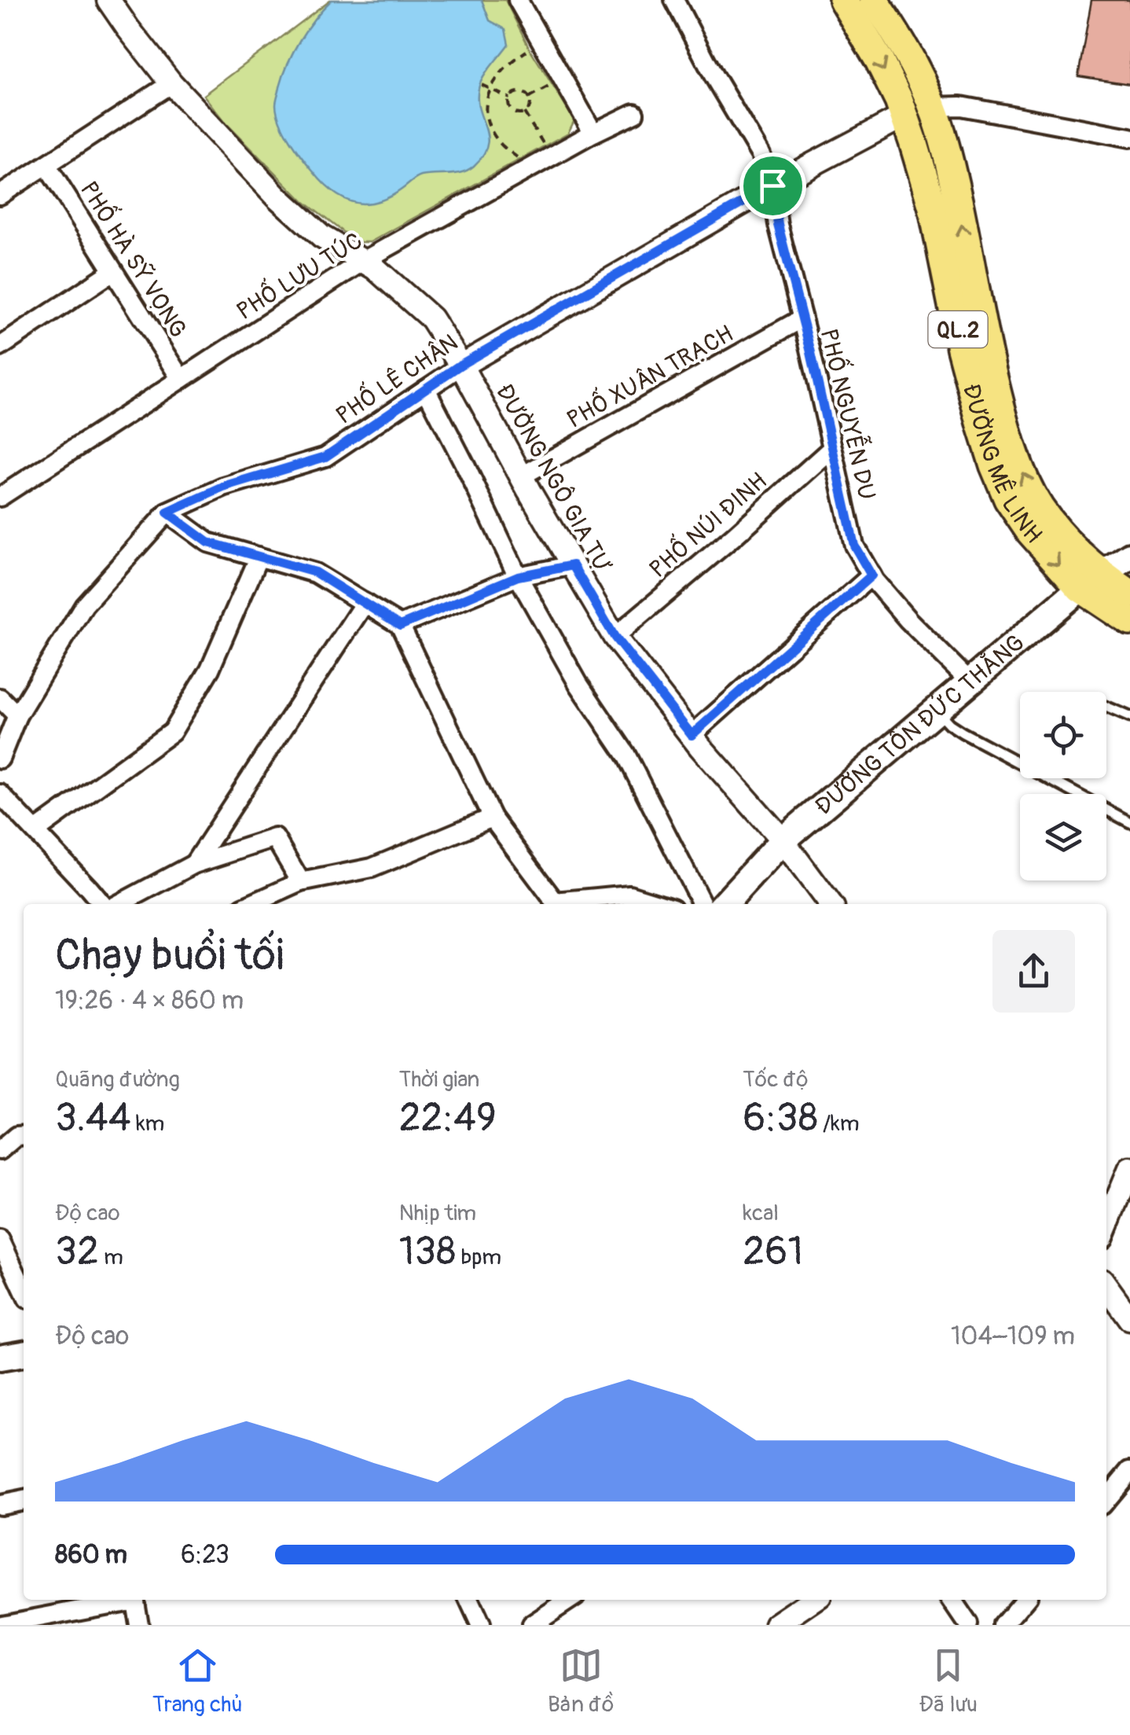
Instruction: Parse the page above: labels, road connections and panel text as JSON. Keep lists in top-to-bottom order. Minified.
{"streets":{"main road":["QL.2","ĐƯỜNG MÊ LINH","ĐƯỜNG TÔN ĐỨC THẮNG"],"street":["PHỐ HÀ SỸ VỌNG","PHỐ LƯU TÚC","PHỐ XUÂN TRẠCH","PHỐ LÊ CHÂN","PHỐ NGUYỄN DU","ĐƯỜNG NGÔ GIA TỰ","PHỐ NÚI ĐINH"]},"crossings":[["PHỐ HÀ SỸ VỌNG","PHỐ LƯU TÚC"],["PHỐ LƯU TÚC","ĐƯỜNG NGÔ GIA TỰ"],["PHỐ XUÂN TRẠCH","PHỐ NGUYỄN DU"],["PHỐ XUÂN TRẠCH","ĐƯỜNG NGÔ GIA TỰ"],["PHỐ LÊ CHÂN","PHỐ NGUYỄN DU"],["PHỐ LÊ CHÂN","ĐƯỜNG MÊ LINH"],["PHỐ LÊ CHÂN","ĐƯỜNG NGÔ GIA TỰ"],["PHỐ NGUYỄN DU","PHỐ NÚI ĐINH"],["PHỐ NGUYỄN DU","ĐƯỜNG TÔN ĐỨC THẮNG"],["ĐƯỜNG MÊ LINH","ĐƯỜNG TÔN ĐỨC THẮNG"],["ĐƯỜNG NGÔ GIA TỰ","PHỐ NÚI ĐINH"],["ĐƯỜNG NGÔ GIA TỰ","ĐƯỜNG TÔN ĐỨC THẮNG"]],"page":{"heading":["Chạy buổi tối","19:26 · 4 × 860 m"],"stats":[["Quãng đường","3.44 km"],["Thời gian","22:49"],["Tốc độ","6:38 /km"],["Độ cao","32 m"],["Nhịp tim","138 bpm"],["kcal","261"]],"chart":["Độ cao","104–109 m"],"list":[{"name":"860 m","note":"6:23"}],"tabs":["Trang chủ","Bản đồ","Đã lưu"]}}
